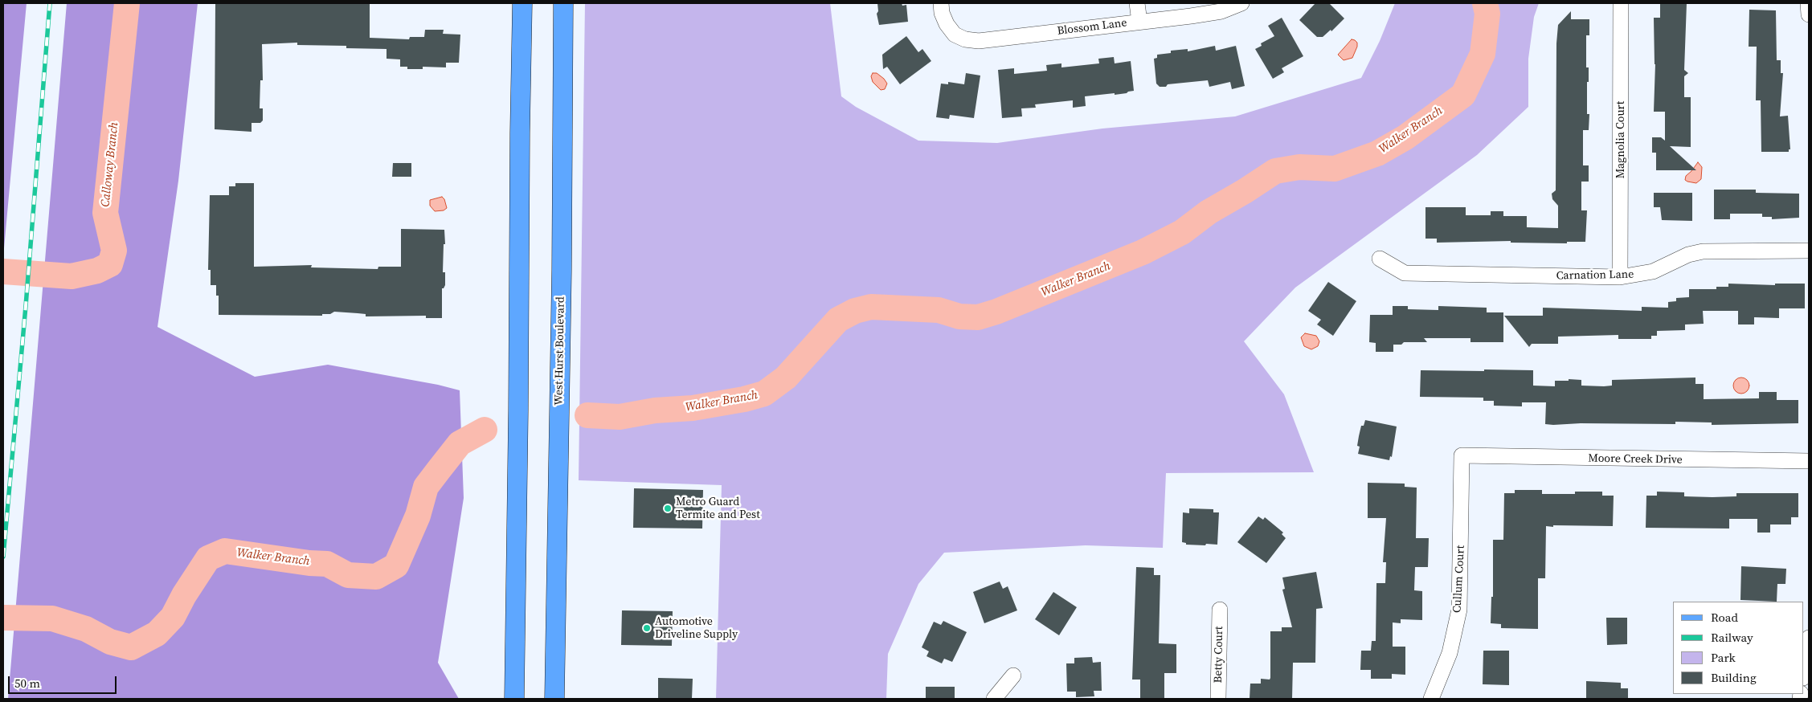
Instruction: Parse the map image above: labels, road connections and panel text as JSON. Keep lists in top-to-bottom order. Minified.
{"streets":{"main road":["West Hurst Boulevard"],"street":["Blossom Lane","Magnolia Court","Carnation Lane","Moore Creek Drive","Cullum Court","Betty Court"]},"crossings":[["Magnolia Court","Carnation Lane"],["Moore Creek Drive","Cullum Court"]],"water":["Walker Branch","Calloway Branch"],"places":["Metro Guard Termite and Pest","Automotive Driveline Supply"],"legend":["Road","Railway","Park","Building"],"scale_bar":"50 m"}
